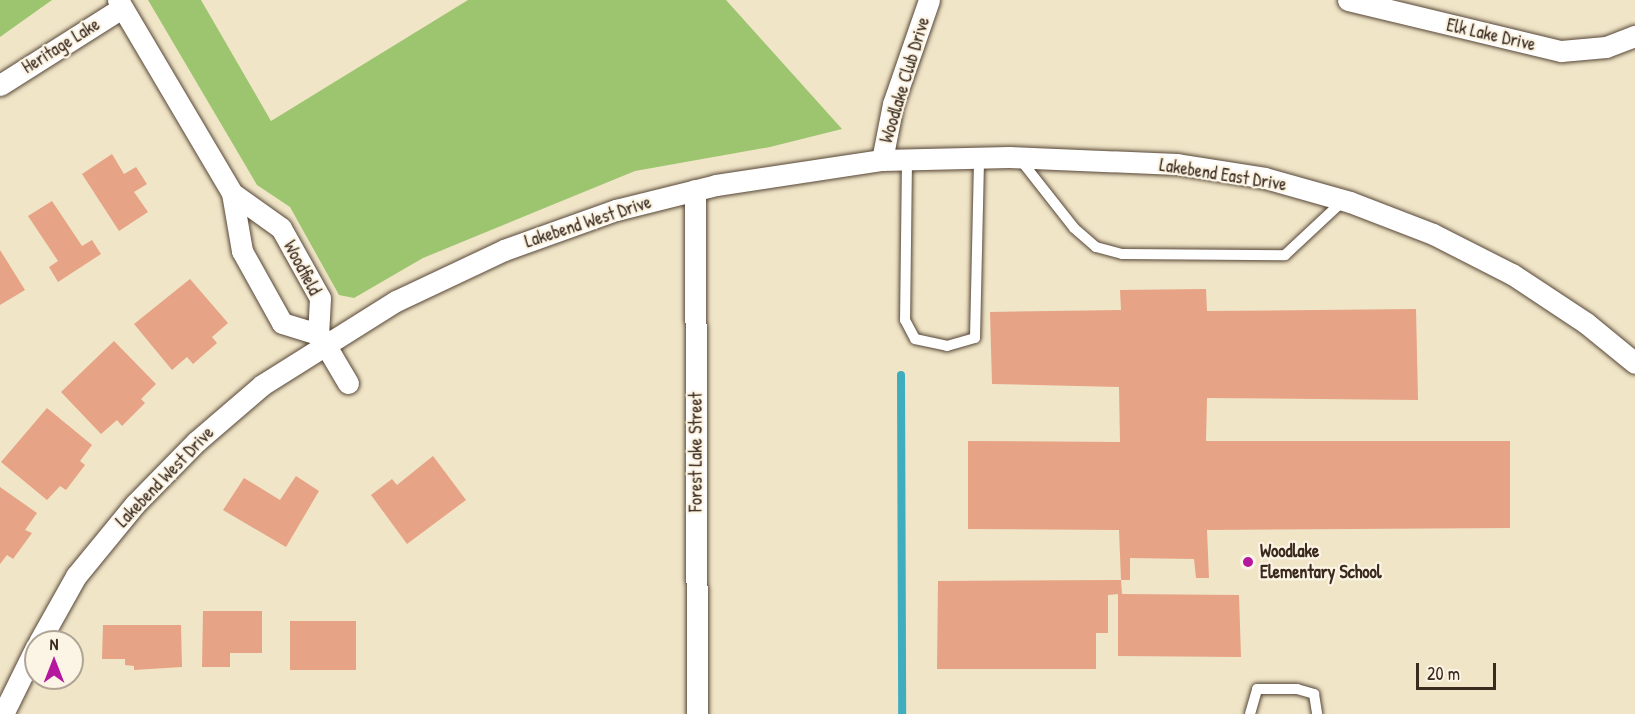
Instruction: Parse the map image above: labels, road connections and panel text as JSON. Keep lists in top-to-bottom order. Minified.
{"streets":{"street":["Elk Lake Drive","Heritage Lake","Woodlake Club Drive","Lakebend East Drive","Lakebend West Drive","Woodfield","Forest Lake Street"]},"crossings":[["Heritage Lake","Woodfield"],["Woodlake Club Drive","Lakebend East Drive"],["Lakebend East Drive","Lakebend West Drive"],["Lakebend East Drive","Forest Lake Street"],["Lakebend West Drive","Woodfield"],["Lakebend West Drive","Forest Lake Street"]],"places":["Woodlake Elementary School"],"scale_bar":"20 m","north":"top"}
